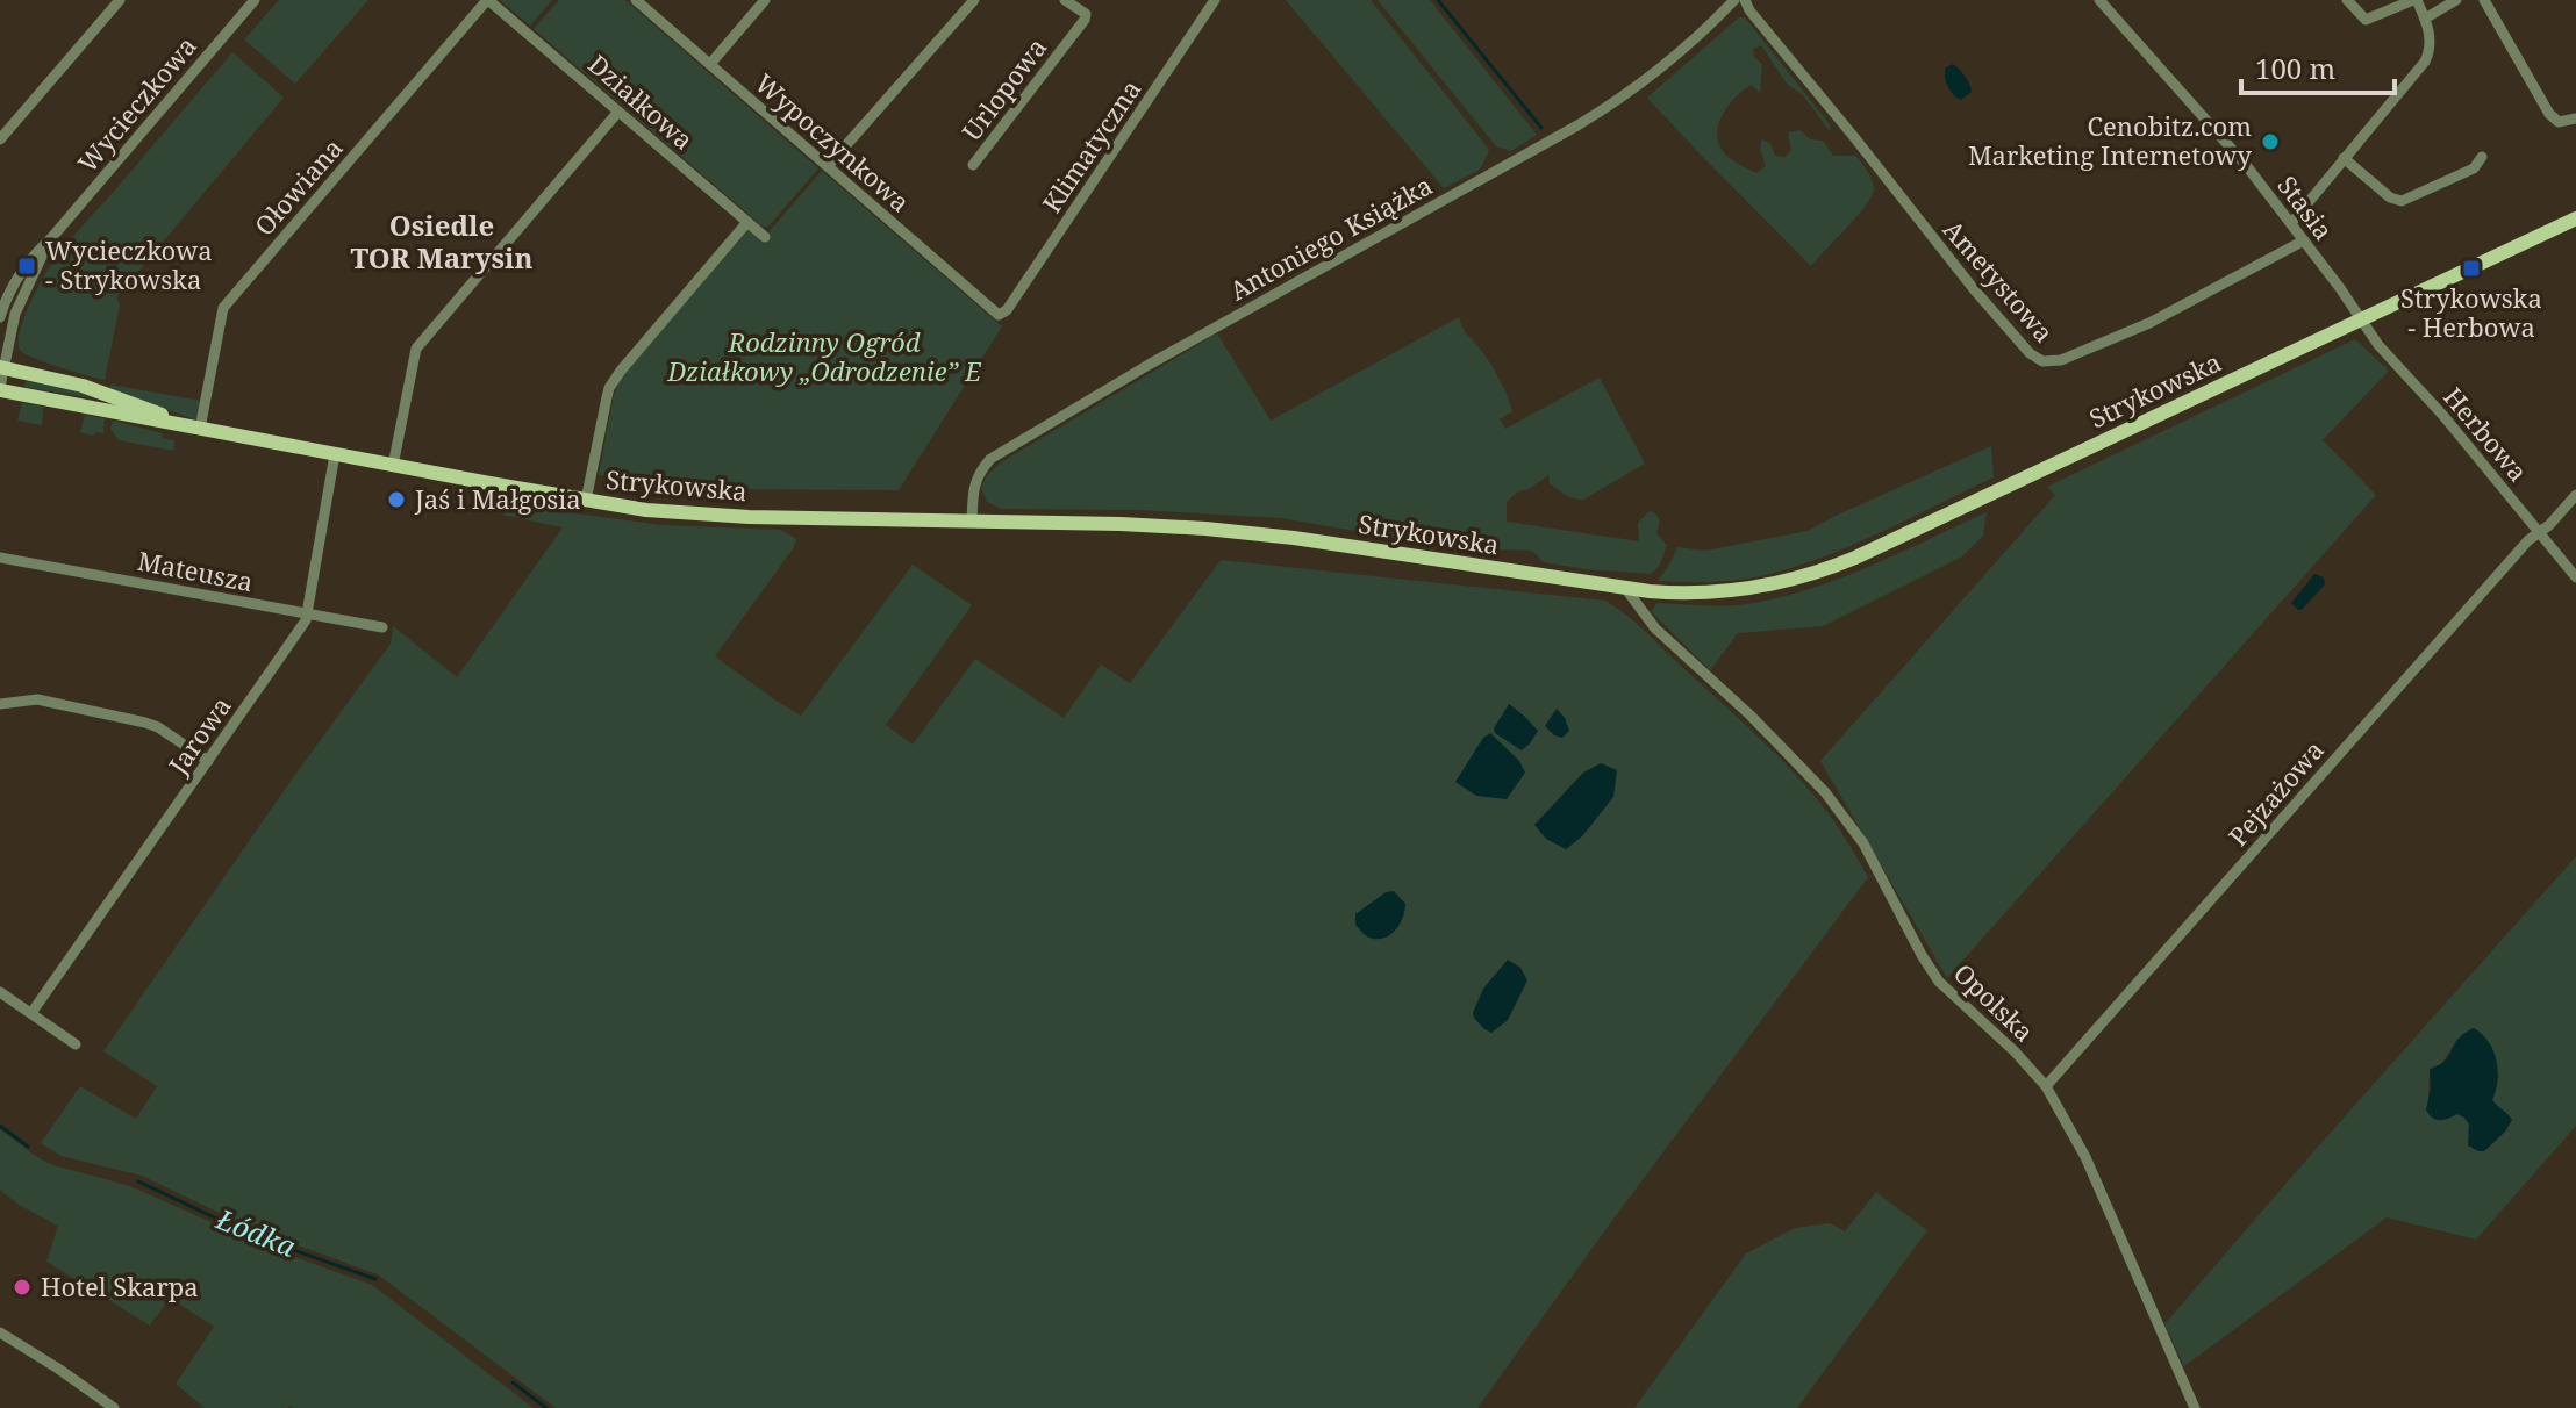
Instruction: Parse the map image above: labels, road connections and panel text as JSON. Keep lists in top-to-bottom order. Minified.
{"streets":{"main road":["Strykowska"],"street":["Urlopowa","Działkowa","Wycieczkowa","Wypoczynkowa","Klimatyczna","Ołowiana","Stasia","Antoniego Książka","Ametystowa","Herbowa","Mateusza","Jarowa","Pejzażowa","Opolska"]},"crossings":[["Działkowa","Ołowiana"],["Wycieczkowa","Strykowska"],["Wypoczynkowa","Klimatyczna"],["Ołowiana","Strykowska"],["Stasia","Ametystowa"],["Stasia","Strykowska"],["Stasia","Herbowa"],["Antoniego Książka","Strykowska"],["Strykowska","Herbowa"],["Strykowska","Jarowa"],["Strykowska","Opolska"],["Herbowa","Pejzażowa"],["Mateusza","Jarowa"],["Pejzażowa","Opolska"]],"districts":["Osiedle TOR Marysin"],"water":["Łódka"],"parks":["Rodzinny Ogród Działkowy „Odrodzenie” E"],"places":{"other":["Cenobitz.com Marketing Internetowy","Jaś i Małgosia","Hotel Skarpa"],"transit":["Wycieczkowa - Strykowska","Strykowska - Herbowa"]},"scale_bar":"100 m"}
